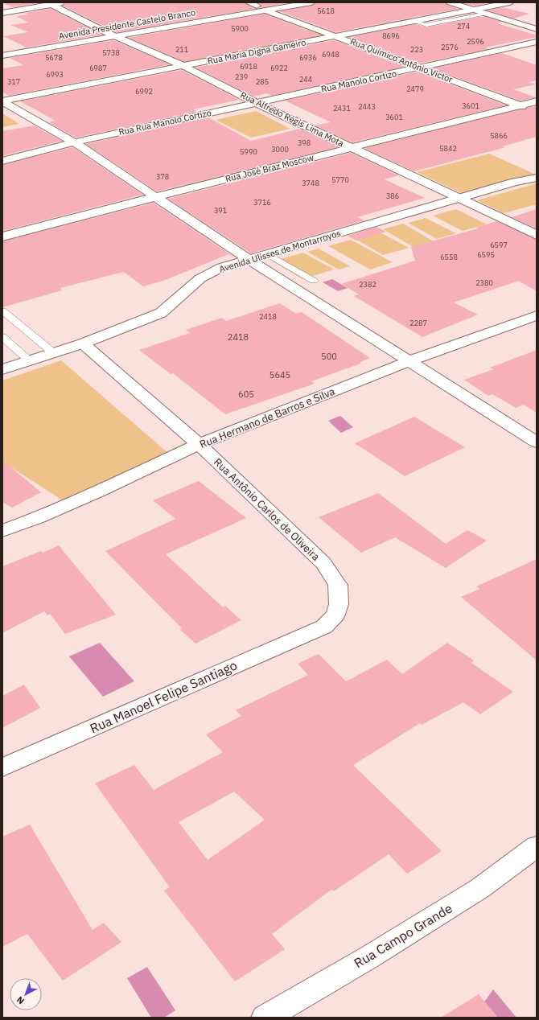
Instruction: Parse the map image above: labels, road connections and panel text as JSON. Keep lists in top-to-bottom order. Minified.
{"streets":{"street":["Avenida Presidente Castelo Branco","Rua Maria Digna Gameiro","Rua Químico Antônio Victor","Rua Manolo Cortizo","Rua Alfredo Régis Lima Mota","Rua Rua Manolo Cortizo","Rua José Braz Moscow","Avenida Ulisses de Montarroyos","Rua Hermano de Barros e Silva","Rua Antônio Carlos de Oliveira","Rua Manoel Felipe Santiago","Rua Campo Grande"]},"crossings":[["Avenida Presidente Castelo Branco","Rua Químico Antônio Victor"],["Avenida Presidente Castelo Branco","Rua Alfredo Régis Lima Mota"],["Rua Maria Digna Gameiro","Rua Químico Antônio Victor"],["Rua Maria Digna Gameiro","Rua Alfredo Régis Lima Mota"],["Rua Químico Antônio Victor","Rua Manolo Cortizo"],["Rua Químico Antônio Victor","Rua José Braz Moscow"],["Rua Manolo Cortizo","Rua Alfredo Régis Lima Mota"],["Rua Manolo Cortizo","Rua Rua Manolo Cortizo"],["Rua Alfredo Régis Lima Mota","Rua Rua Manolo Cortizo"],["Rua Alfredo Régis Lima Mota","Rua José Braz Moscow"],["Rua Alfredo Régis Lima Mota","Avenida Ulisses de Montarroyos"],["Avenida Ulisses de Montarroyos","Rua Antônio Carlos de Oliveira"],["Rua Hermano de Barros e Silva","Rua Antônio Carlos de Oliveira"],["Rua Antônio Carlos de Oliveira","Rua Manoel Felipe Santiago"]],"house_numbers":["5618","274","5900","8696","2596","2576","211","223","5738","6948","5678","6936","6918","6987","6922","6993","239","244","317","285","2479","6992","3601","2443","2431","3601","5866","398","5842","3000","5990","378","5770","3748","386","3716","391","6597","6595","6558","2380","2382","2418","2287","2418","500","5645","605"],"north":"bottom left"}
